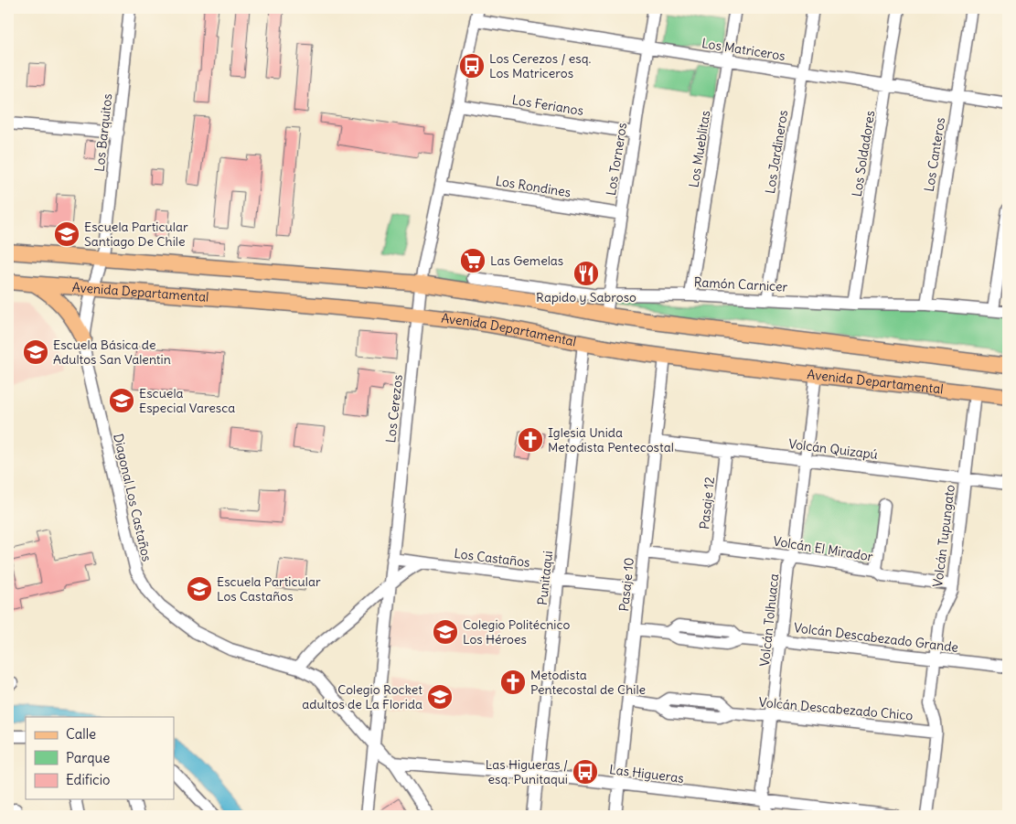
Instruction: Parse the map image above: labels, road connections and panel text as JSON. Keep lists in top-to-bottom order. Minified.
{"streets":{"main road":["Avenida Departamental"],"street":["Los Matriceros","Los Ferianos","Los Barquitos","Los Mueblitas","Los Jardineros","Los Soldadores","Los Canteros","Los Torneros","Los Rondines","Ramón Carnicer","Los Cerezos","Volcán Quizapú","Diagonal Los Castaños","Pasaje 12","Volcán Tupungato","Volcán El Mirador","Los Castaños","Punitaqui","Pasaje 10","Volcán Tolhuaca","Volcán Descabezado Grande","Volcán Descabezado Chico","Las Higueras"]},"crossings":[["Los Matriceros","Los Mueblitas"],["Los Matriceros","Los Jardineros"],["Los Matriceros","Los Soldadores"],["Los Matriceros","Los Canteros"],["Los Matriceros","Los Torneros"],["Los Matriceros","Los Cerezos"],["Los Ferianos","Los Torneros"],["Los Ferianos","Los Cerezos"],["Los Barquitos","Diagonal Los Castaños"],["Los Mueblitas","Ramón Carnicer"],["Los Jardineros","Ramón Carnicer"],["Los Soldadores","Ramón Carnicer"],["Los Canteros","Ramón Carnicer"],["Los Torneros","Los Rondines"],["Los Torneros","Ramón Carnicer"],["Los Rondines","Los Cerezos"],["Avenida Departamental","Los Cerezos"],["Avenida Departamental","Diagonal Los Castaños"],["Avenida Departamental","Volcán Tupungato"],["Avenida Departamental","Punitaqui"],["Avenida Departamental","Pasaje 10"],["Avenida Departamental","Volcán Tolhuaca"],["Los Cerezos","Diagonal Los Castaños"],["Los Cerezos","Los Castaños"],["Volcán Quizapú","Pasaje 12"],["Volcán Quizapú","Volcán Tupungato"],["Volcán Quizapú","Pasaje 10"],["Volcán Quizapú","Volcán Tolhuaca"],["Diagonal Los Castaños","Las Higueras"],["Pasaje 12","Volcán El Mirador"],["Pasaje 12","Pasaje 10"],["Volcán Tupungato","Volcán El Mirador"],["Volcán Tupungato","Volcán Descabezado Grande"],["Volcán Tupungato","Volcán Descabezado Chico"],["Volcán El Mirador","Volcán Tolhuaca"],["Los Castaños","Punitaqui"],["Los Castaños","Pasaje 10"],["Punitaqui","Las Higueras"],["Pasaje 10","Volcán Descabezado Grande"],["Pasaje 10","Volcán Descabezado Chico"],["Pasaje 10","Las Higueras"],["Volcán Tolhuaca","Volcán Descabezado Grande"],["Volcán Tolhuaca","Volcán Descabezado Chico"],["Volcán Tolhuaca","Las Higueras"]],"places":{"bus stop":["Los Cerezos / esq. Los Matriceros","Las Higueras / esq. Punitaqui"],"school or university":["Escuela Particular Santiago De Chile","Escuela Básica de Adultos San Valentin","Escuela Especial Varesca","Escuela Particular Los Castaños","Colegio Politécnico Los Héroes","Colegio Rocket adultos de La Florida"],"supermarket":["Las Gemelas"],"restaurant":["Rapido y Sabroso"],"church":["Iglesia Unida Metodista Pentecostal","Metodista Pentecostal de Chile"]},"legend":["Calle","Parque","Edificio"]}
